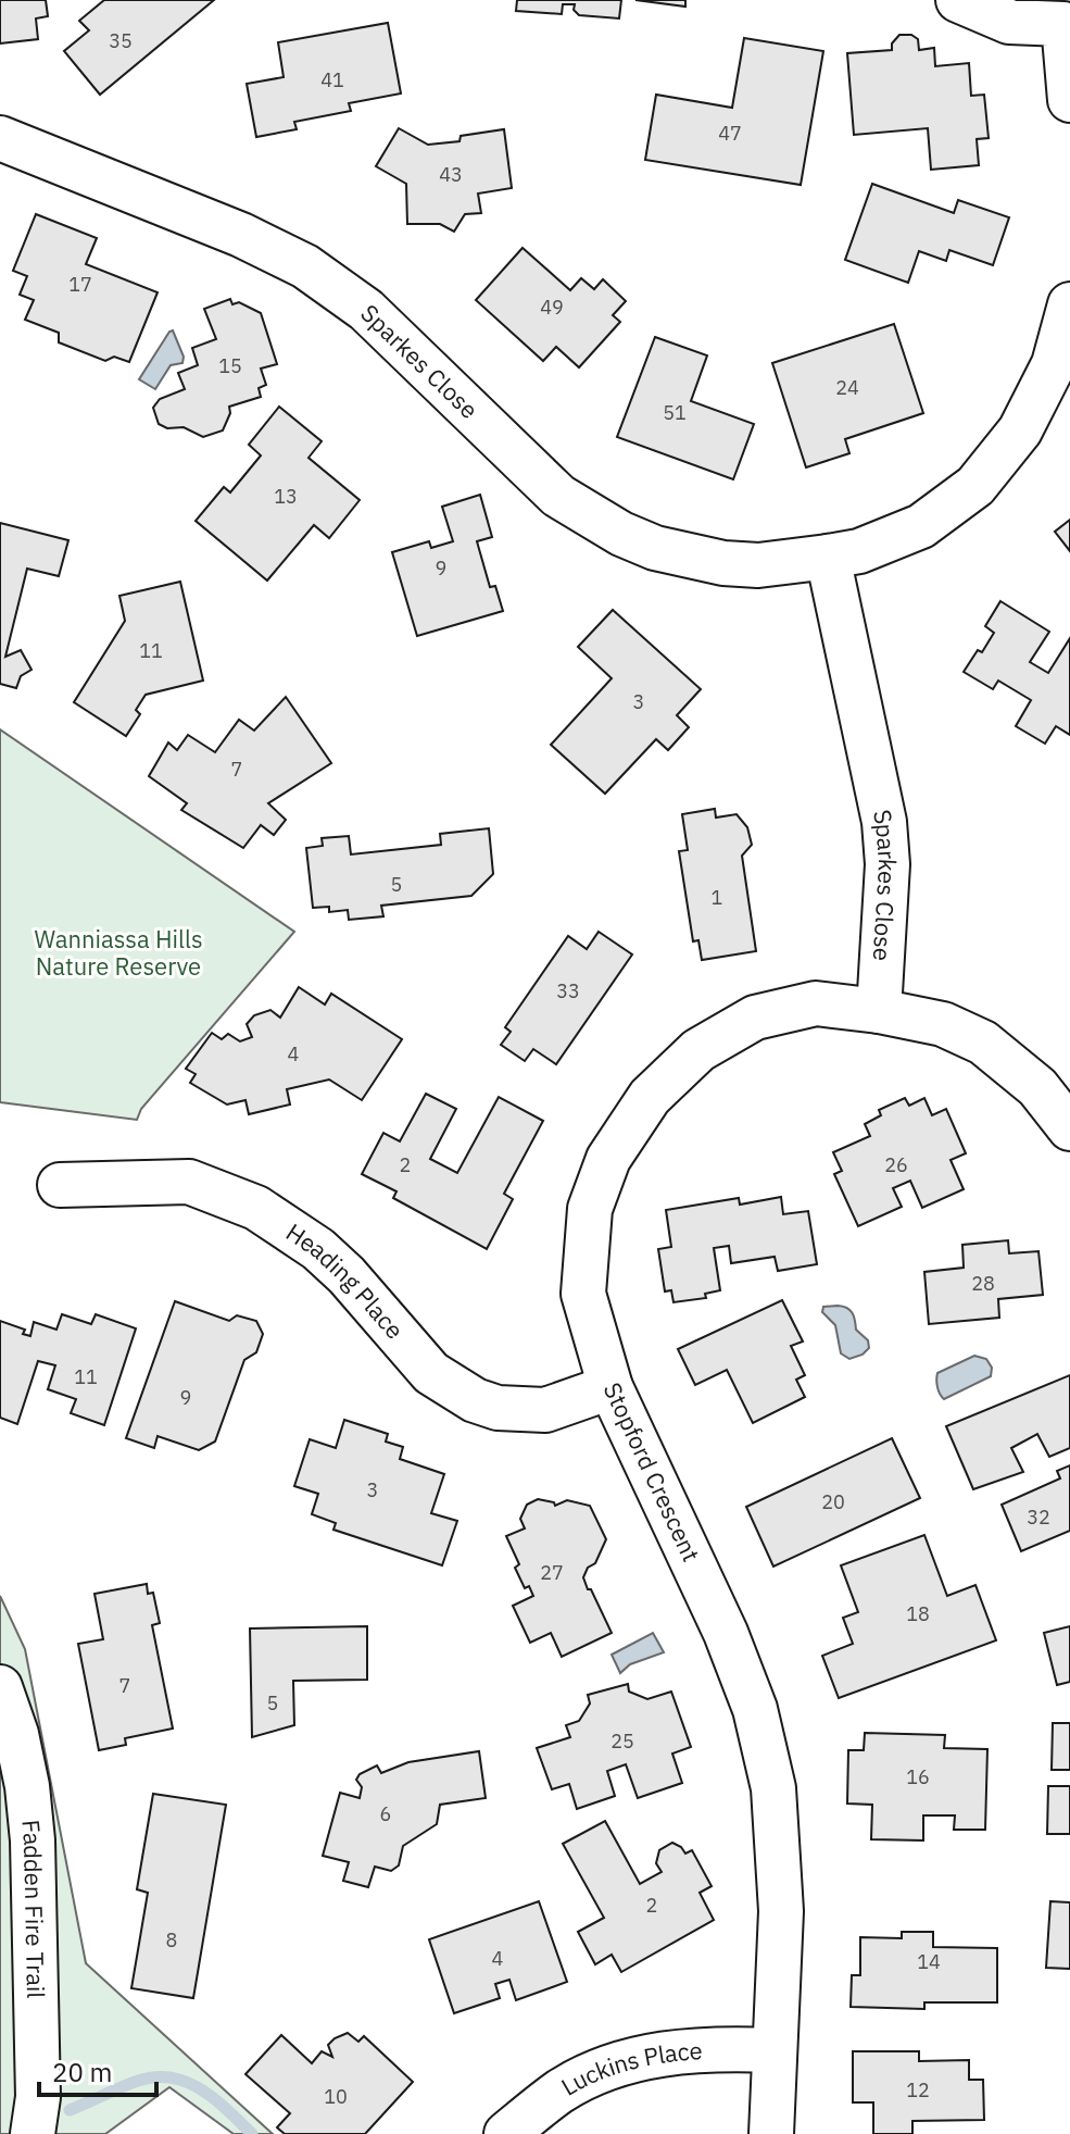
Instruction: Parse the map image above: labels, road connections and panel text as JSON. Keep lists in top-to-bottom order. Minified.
{"streets":{"street":["Sparkes Close","Heading Place","Stopford Crescent","Fadden Fire Trail","Luckins Place"]},"crossings":[["Sparkes Close","Stopford Crescent"],["Heading Place","Stopford Crescent"],["Stopford Crescent","Luckins Place"]],"parks":["Wanniassa Hills Nature Reserve"],"house_numbers":["35","41","47","43","17","49","15","24","51","13","9","11","3","7","5","1","33","4","2","26","28","11","9","3","20","32","27","18","7","5","25","16","6","2","8","4","14","12","10"],"scale_bar":"20 m"}
